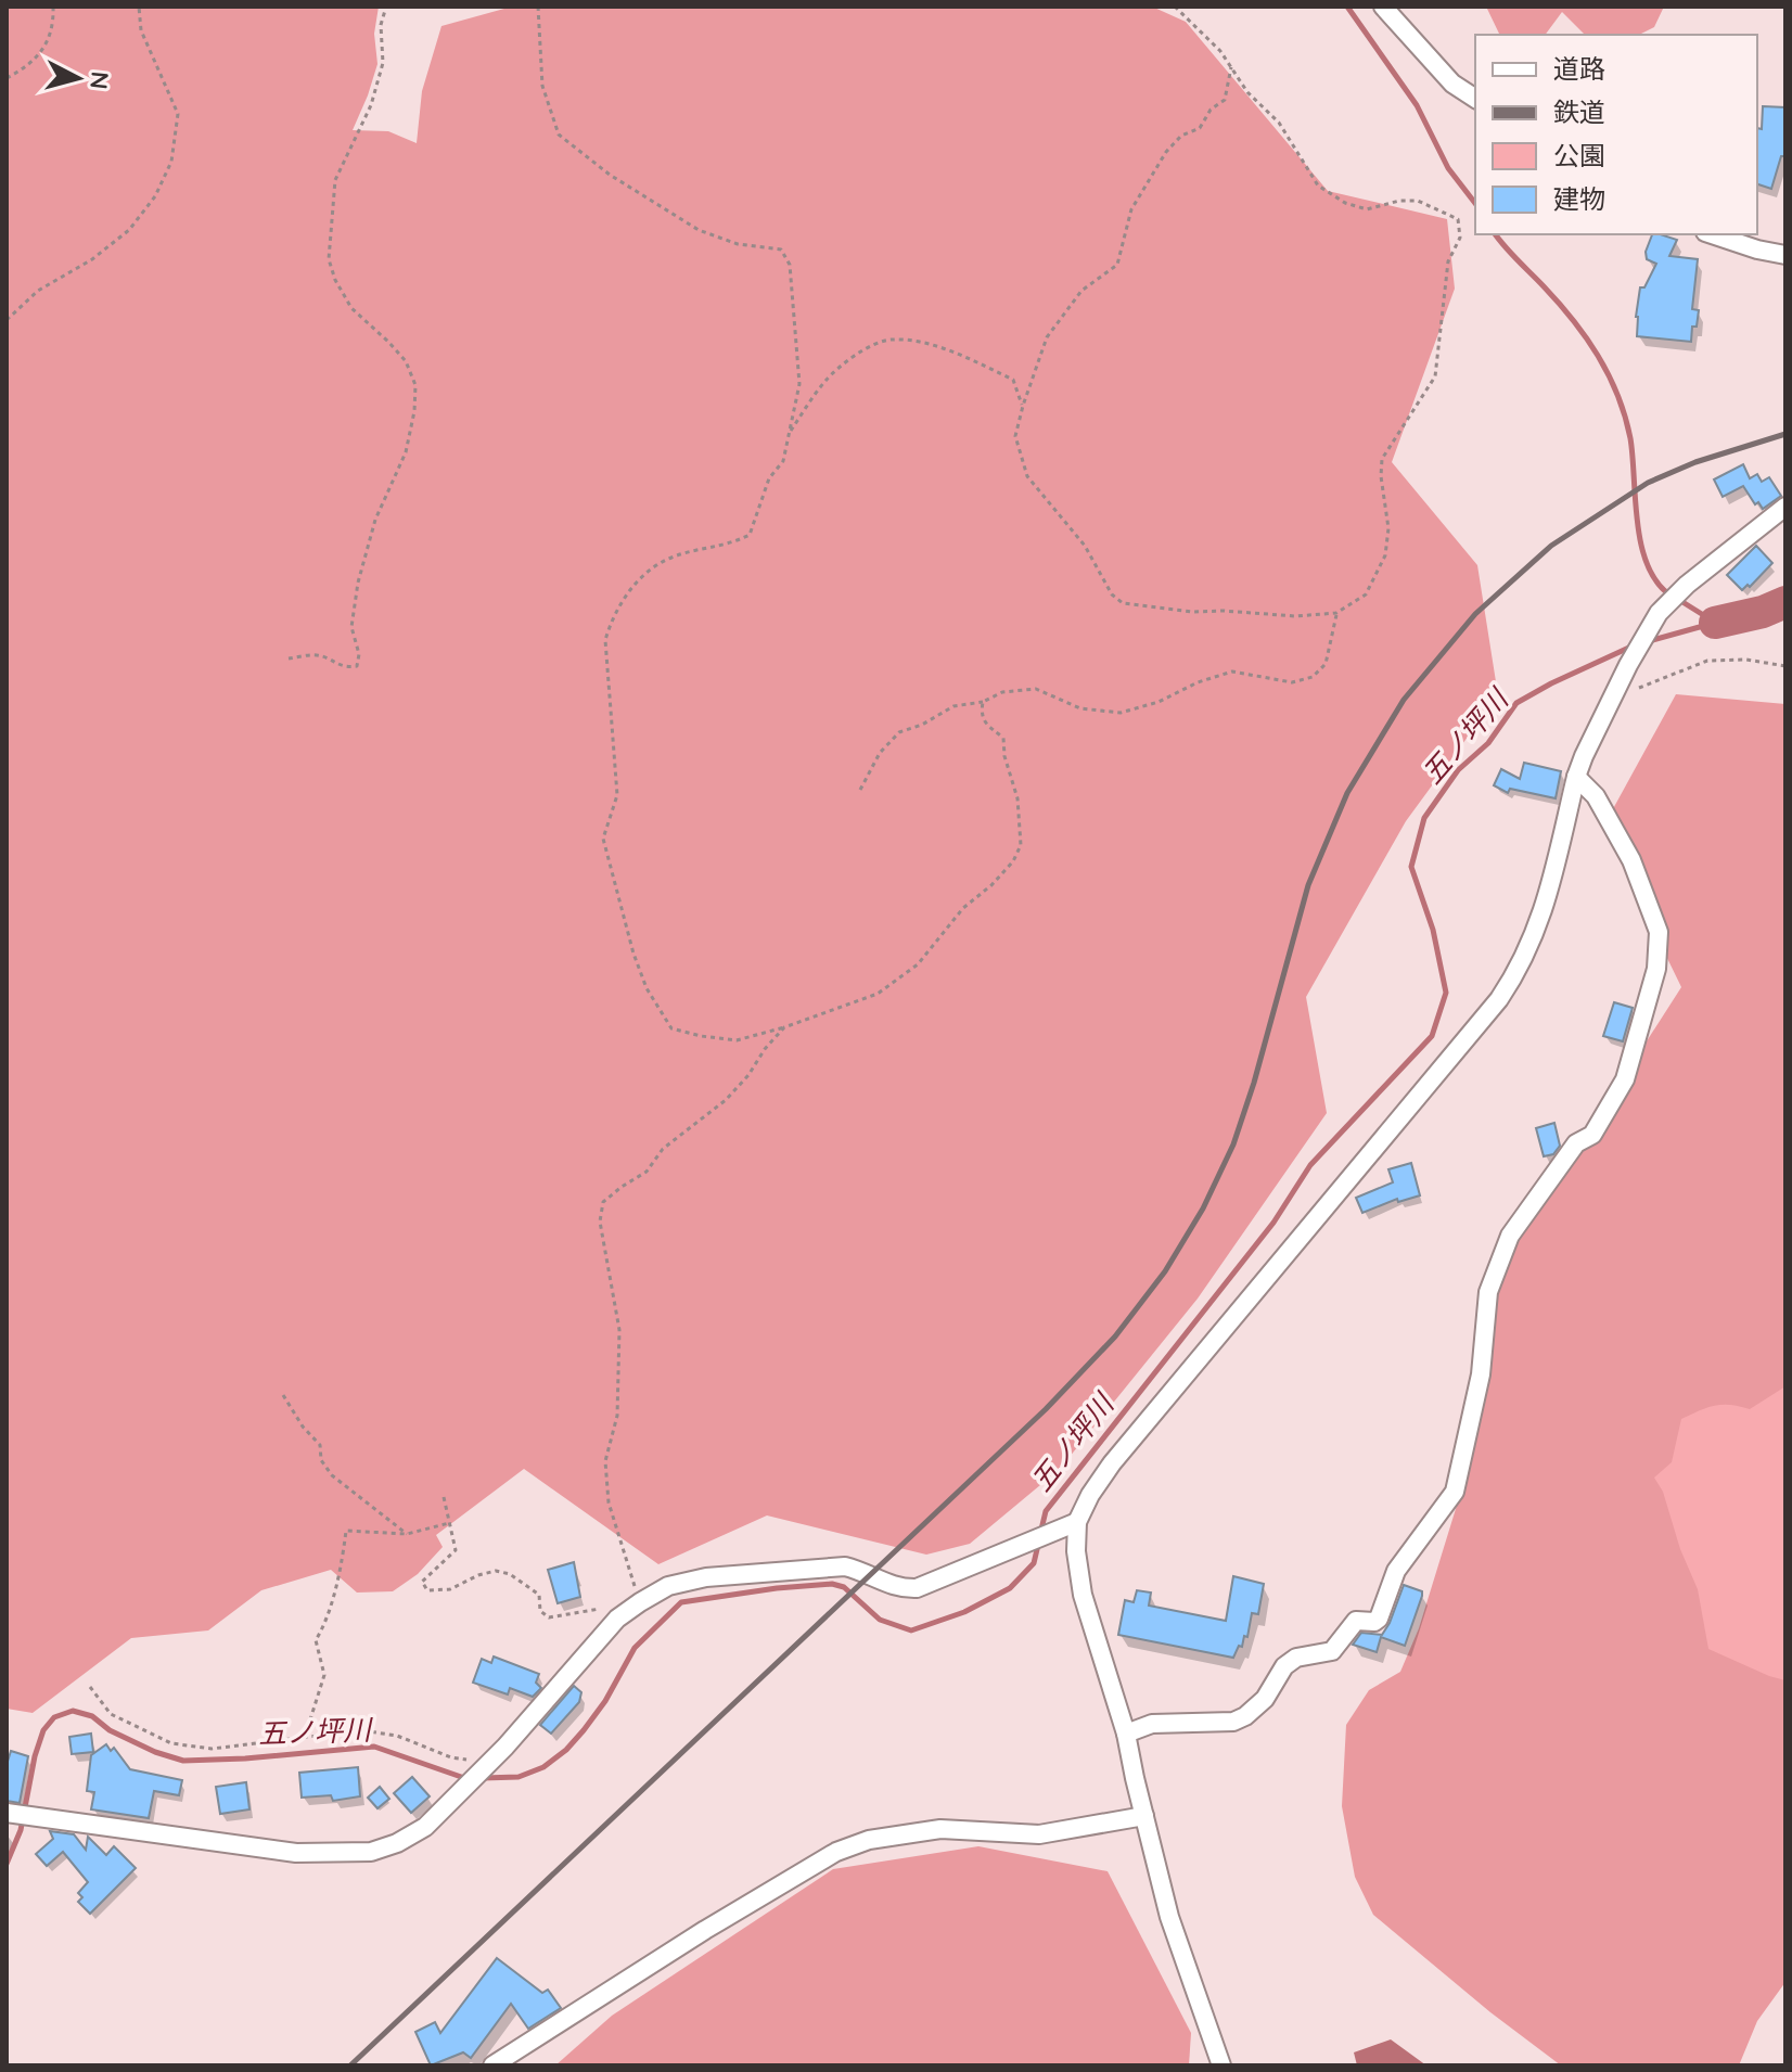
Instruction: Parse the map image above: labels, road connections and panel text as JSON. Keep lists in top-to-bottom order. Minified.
{"water":["五ノ坪川"],"legend":["道路","鉄道","公園","建物"],"north":"right"}
